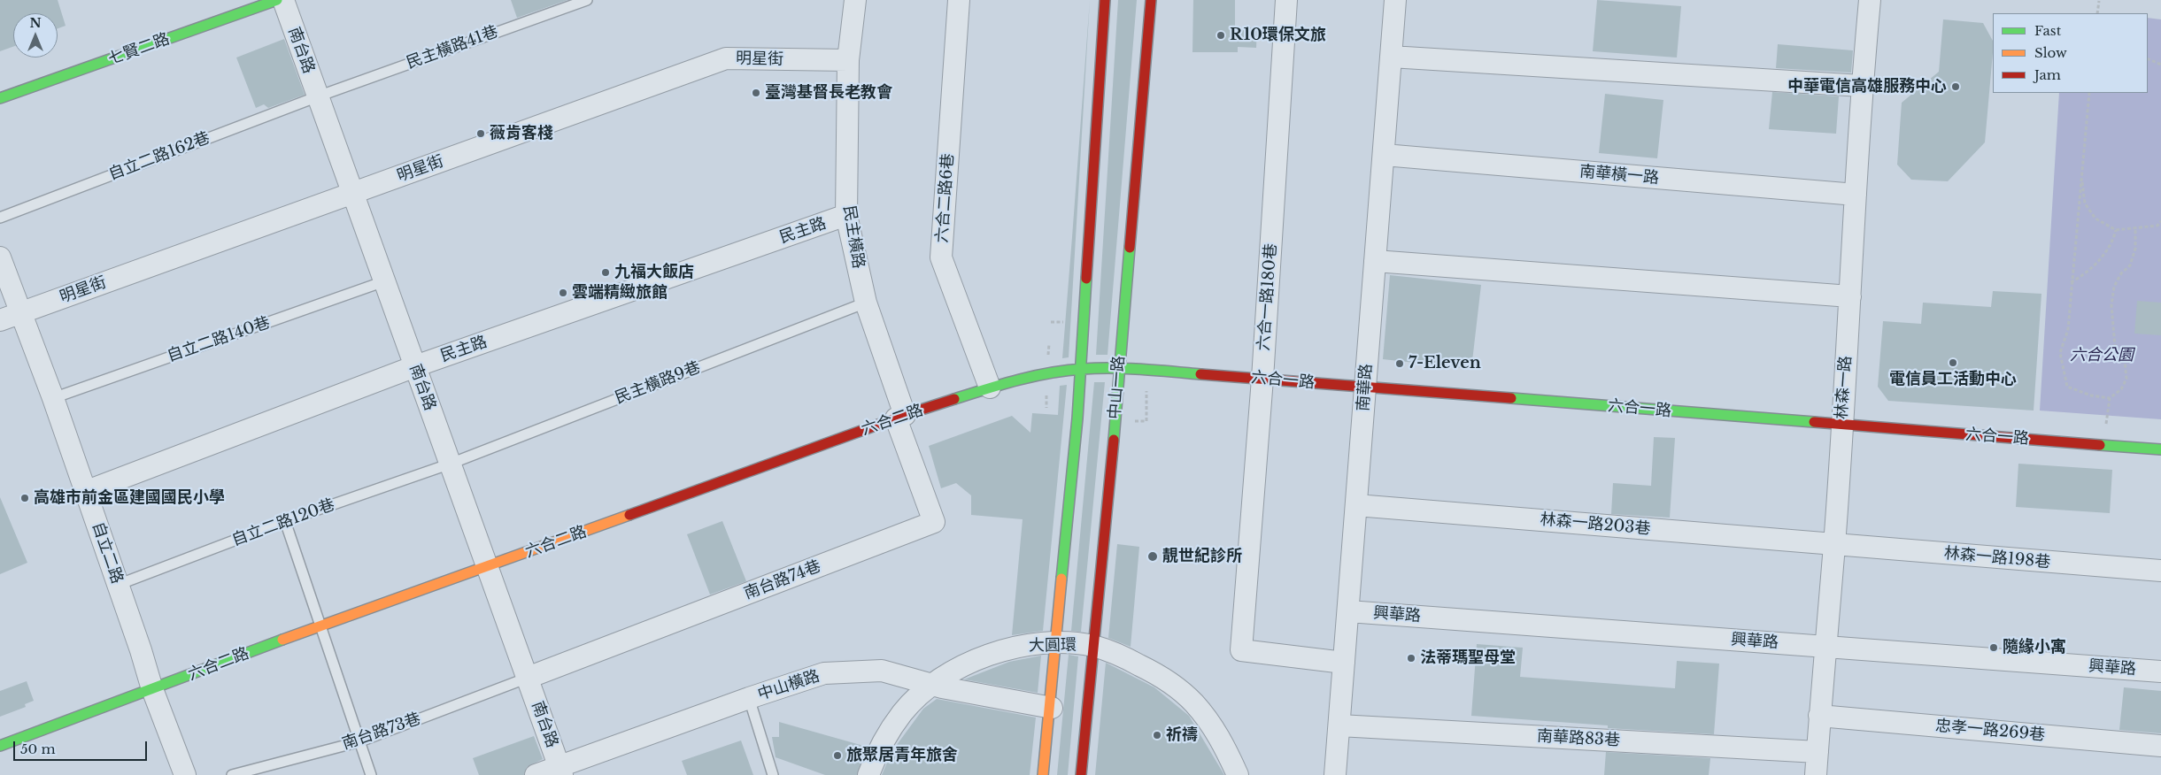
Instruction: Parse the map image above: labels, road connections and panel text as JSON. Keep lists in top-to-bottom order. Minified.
{"streets":{"street":["七賢二路","南台路","明星街","南華橫一路","六合二路6巷","民主路","民主橫路","六合一路180巷","六合一路","中山一路","南華路","林森一路","六合二路","林森一路203巷","自立二路","林森一路198巷","南台路74巷","興華路","大圓環","中山橫路","忠孝一路269巷","南華路83巷"],"lane":["民主橫路41巷","自立二路162巷","自立二路140巷","民主橫路9巷","自立二路120巷","南台路73巷"]},"crossings":[["民主橫路41巷","南台路"],["民主橫路41巷","自立二路162巷"],["南台路","明星街"],["南台路","自立二路162巷"],["南台路","民主路"],["南台路","自立二路140巷"],["南台路","民主橫路9巷"],["南台路","六合二路"],["南台路","自立二路120巷"],["南台路","南台路74巷"],["南台路","中山橫路"],["南台路","南台路73巷"],["明星街","民主橫路"],["明星街","自立二路"],["南華橫一路","南華路"],["南華橫一路","林森一路"],["六合二路6巷","六合二路"],["民主路","民主橫路"],["民主路","自立二路"],["民主橫路","民主橫路9巷"],["民主橫路","六合二路"],["民主橫路","南台路74巷"],["六合一路180巷","六合一路"],["六合一路180巷","南華路"],["自立二路140巷","自立二路"],["六合一路","中山一路"],["六合一路","南華路"],["六合一路","林森一路"],["六合一路","六合二路"],["民主橫路9巷","自立二路120巷"],["中山一路","六合二路"],["中山一路","大圓環"],["南華路","林森一路203巷"],["南華路","興華路"],["南華路","南華路83巷"],["林森一路","林森一路203巷"],["林森一路","林森一路198巷"],["林森一路","興華路"],["林森一路","忠孝一路269巷"],["林森一路","南華路83巷"],["六合二路","自立二路"],["六合二路","南台路74巷"],["自立二路120巷","自立二路"],["林森一路203巷","林森一路198巷"],["南台路74巷","南台路73巷"],["大圓環","中山橫路"]],"parks":["六合公園"],"places":["R10環保文旅","中華電信高雄服務中心","臺灣基督長老教會","薇肯客棧","九福大飯店","雲端精緻旅館","電信員工活動中心","7-Eleven","高雄市前金區建國國民小學","靚世紀診所","隨緣小寓","法蒂瑪聖母堂","祈禱","旅聚居青年旅舍"],"legend":["Fast","Slow","Jam"],"scale_bar":"50 m","north":"top"}
